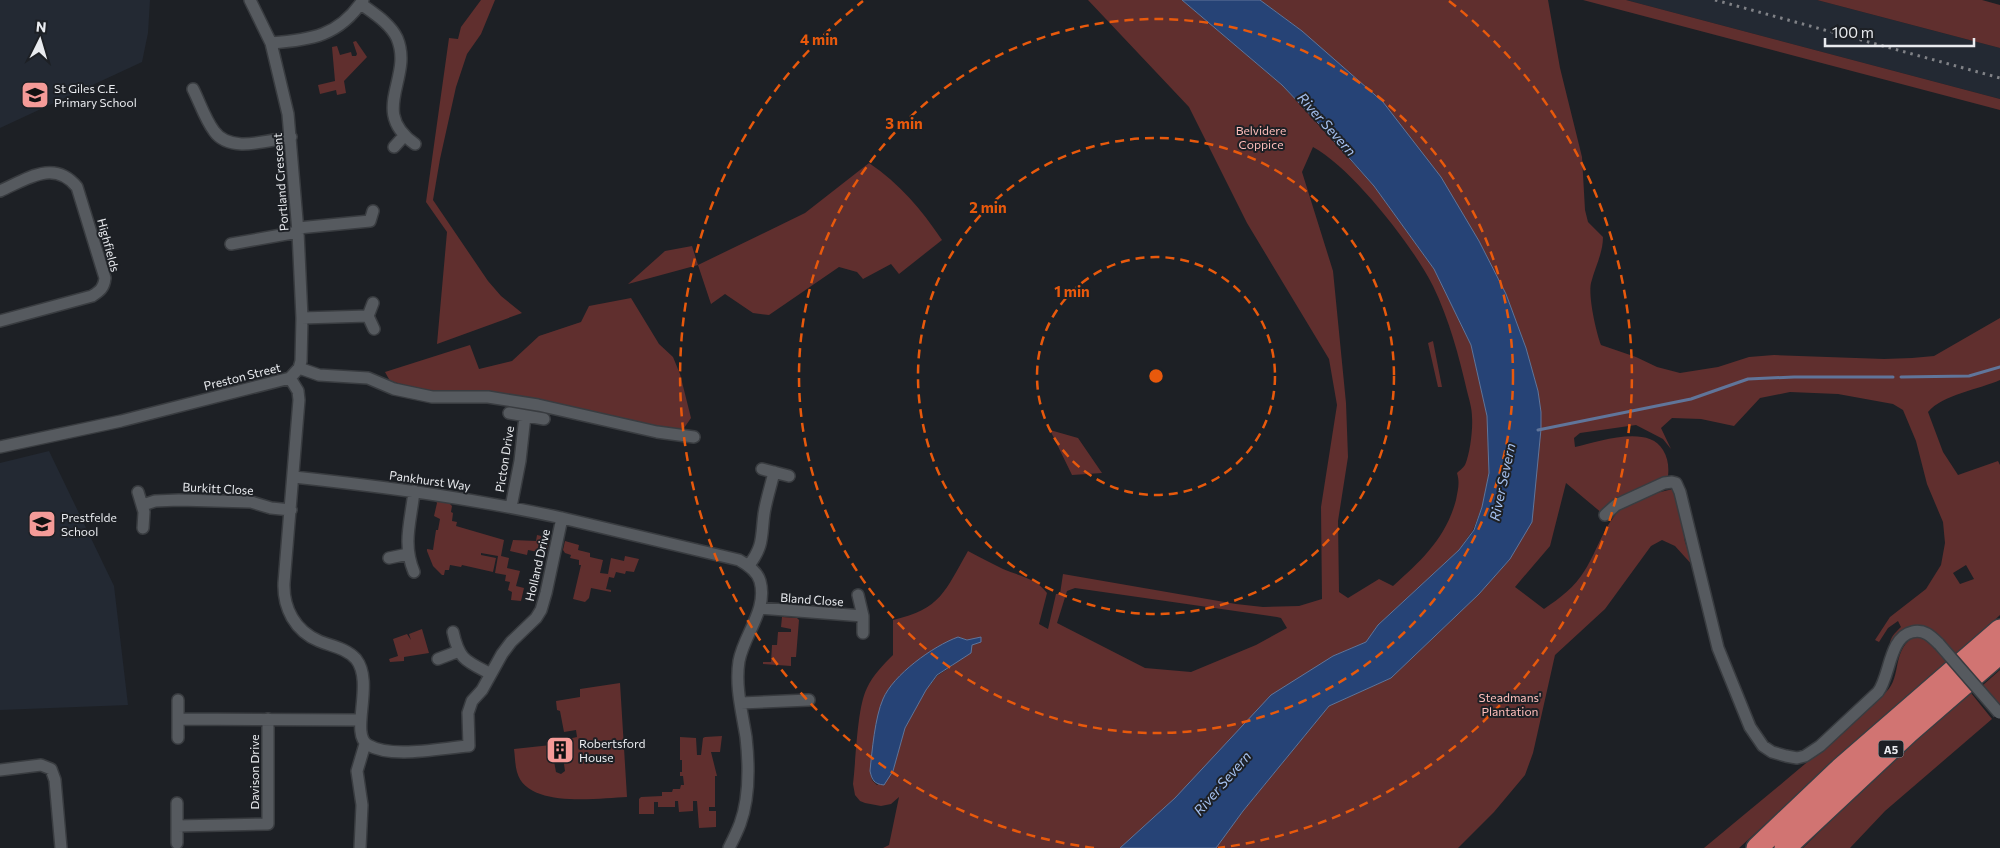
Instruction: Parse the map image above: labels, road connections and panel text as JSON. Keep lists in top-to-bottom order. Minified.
{"streets":{"highway":["A5"],"street":["Portland Crescent","Highfields","Preston Street","Picton Drive","Pankhurst Way","Burkitt Close","Holland Drive","Bland Close","Davison Drive"]},"crossings":[["Portland Crescent","Preston Street"],["Picton Drive","Pankhurst Way"],["Pankhurst Way","Holland Drive"]],"water":["River Severn"],"parks":["Belvidere Coppice","Steadmans' Plantation"],"places":{"school or university":["St Giles C.E. Primary School","Prestfelde School"],"building":["Robertsford House"]},"scale_bar":"100 m","north":"top","rings":["4 min","3 min","2 min","1 min"]}
